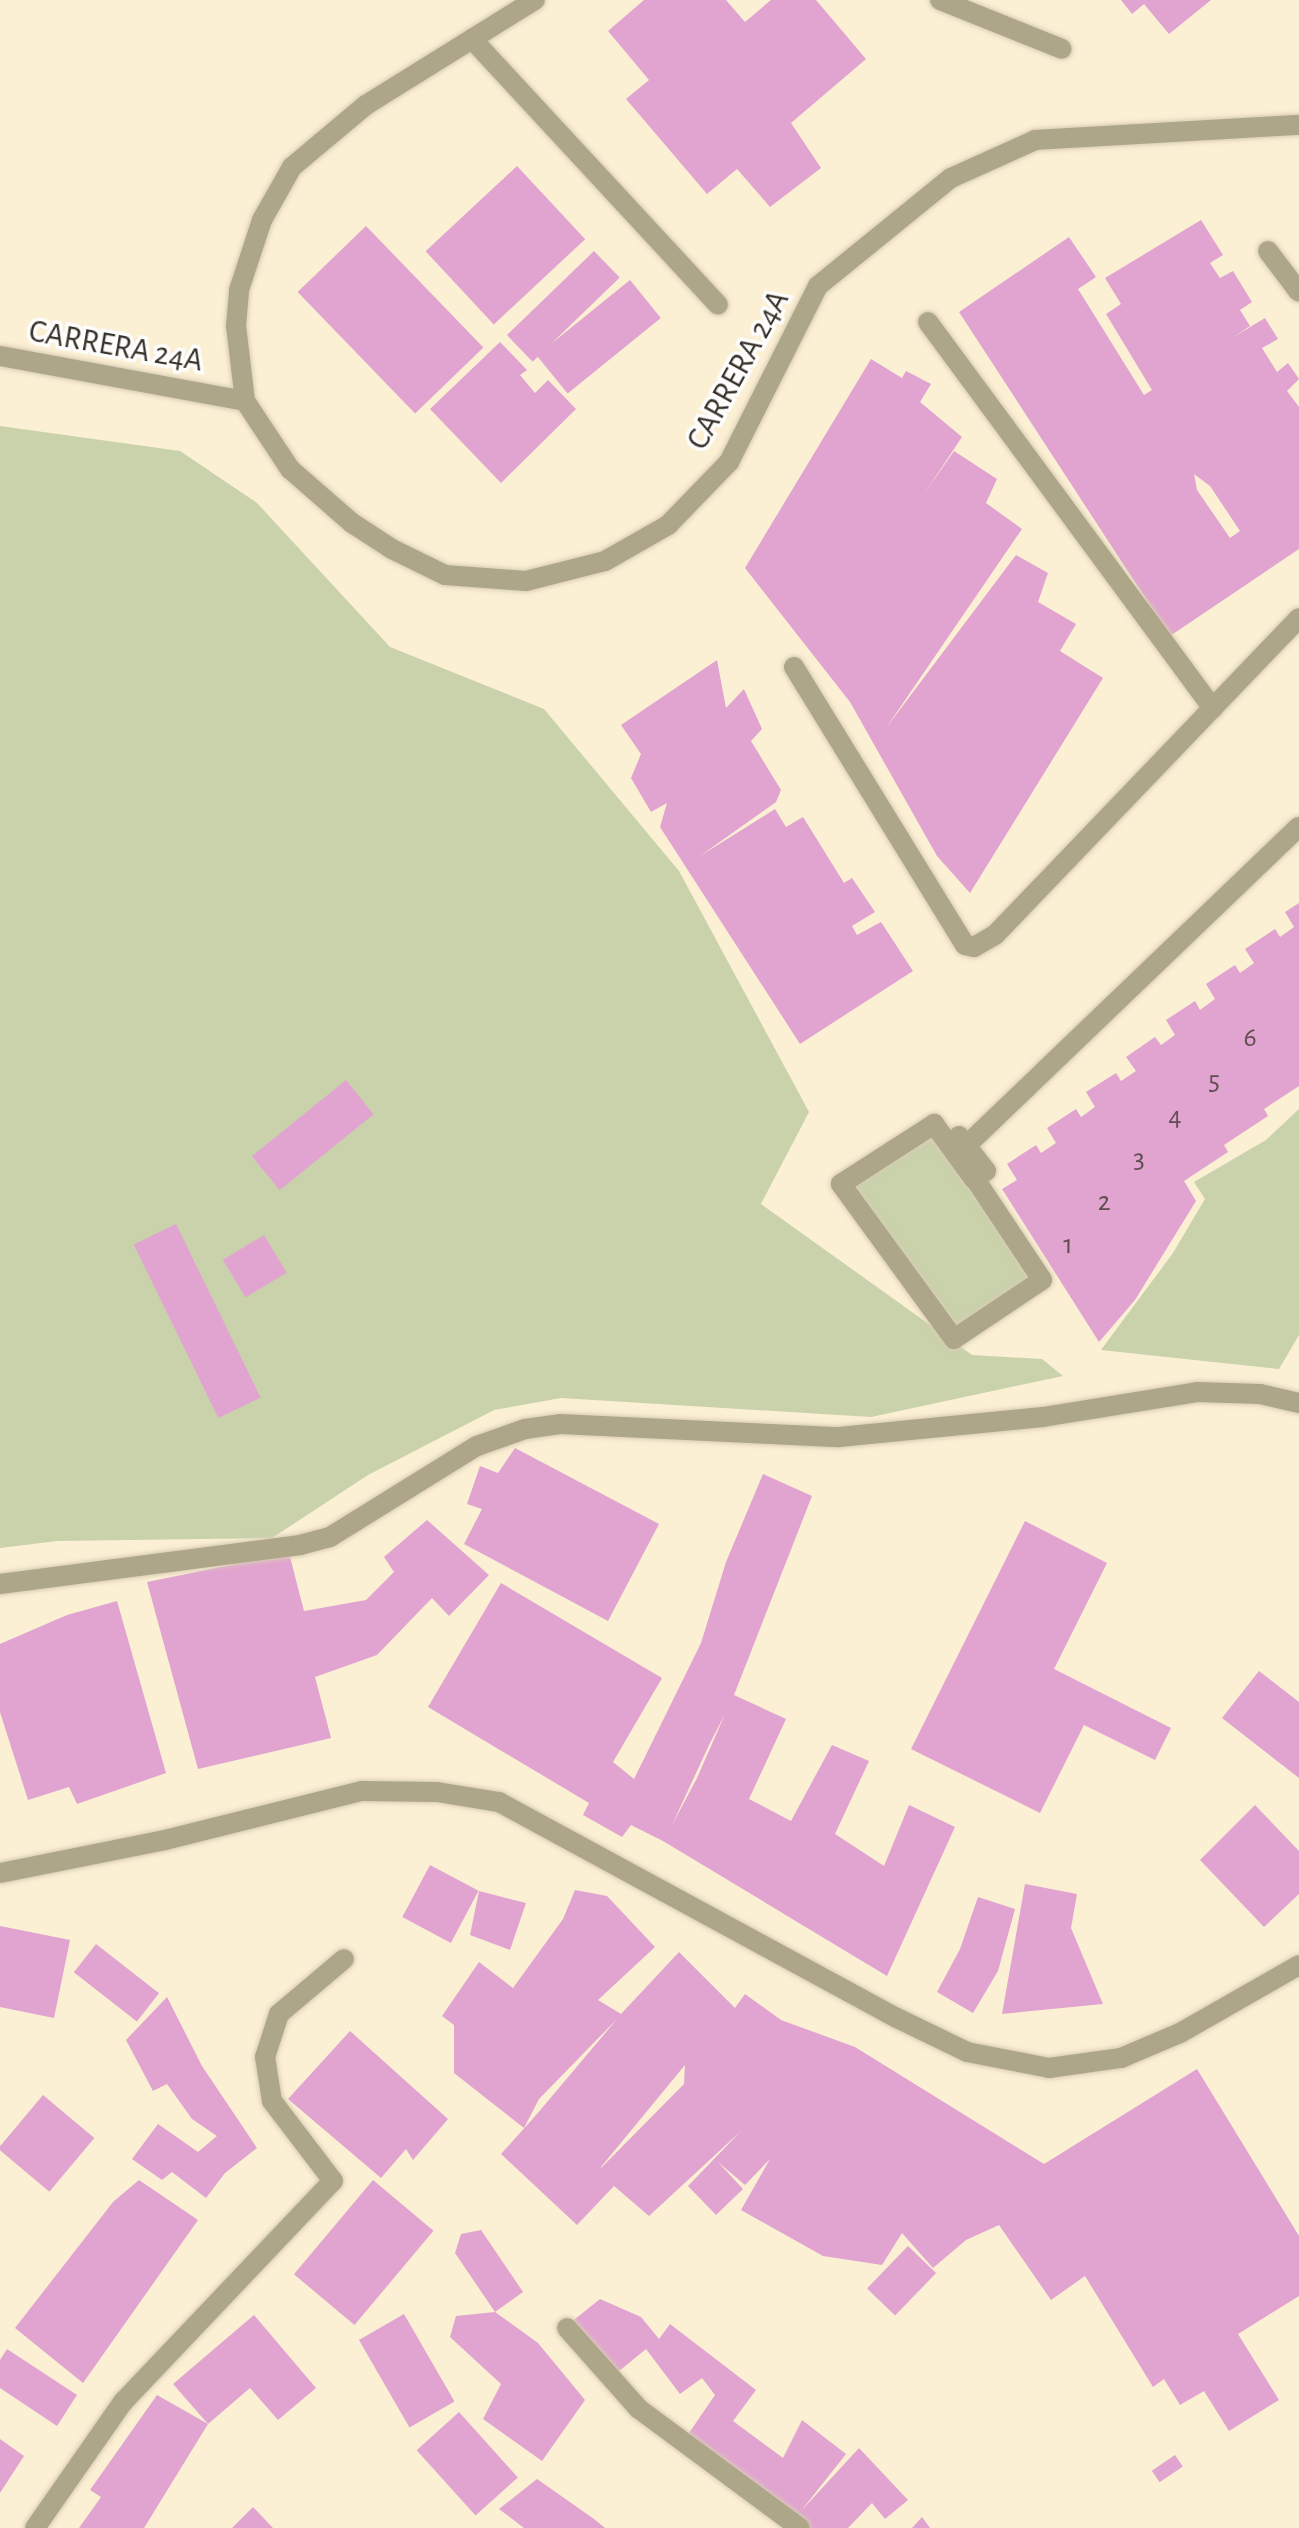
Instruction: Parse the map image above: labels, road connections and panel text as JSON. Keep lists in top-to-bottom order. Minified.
{"streets":{"street":["CARRERA 24A"]},"house_numbers":["6","5","4","3","2","1"]}
